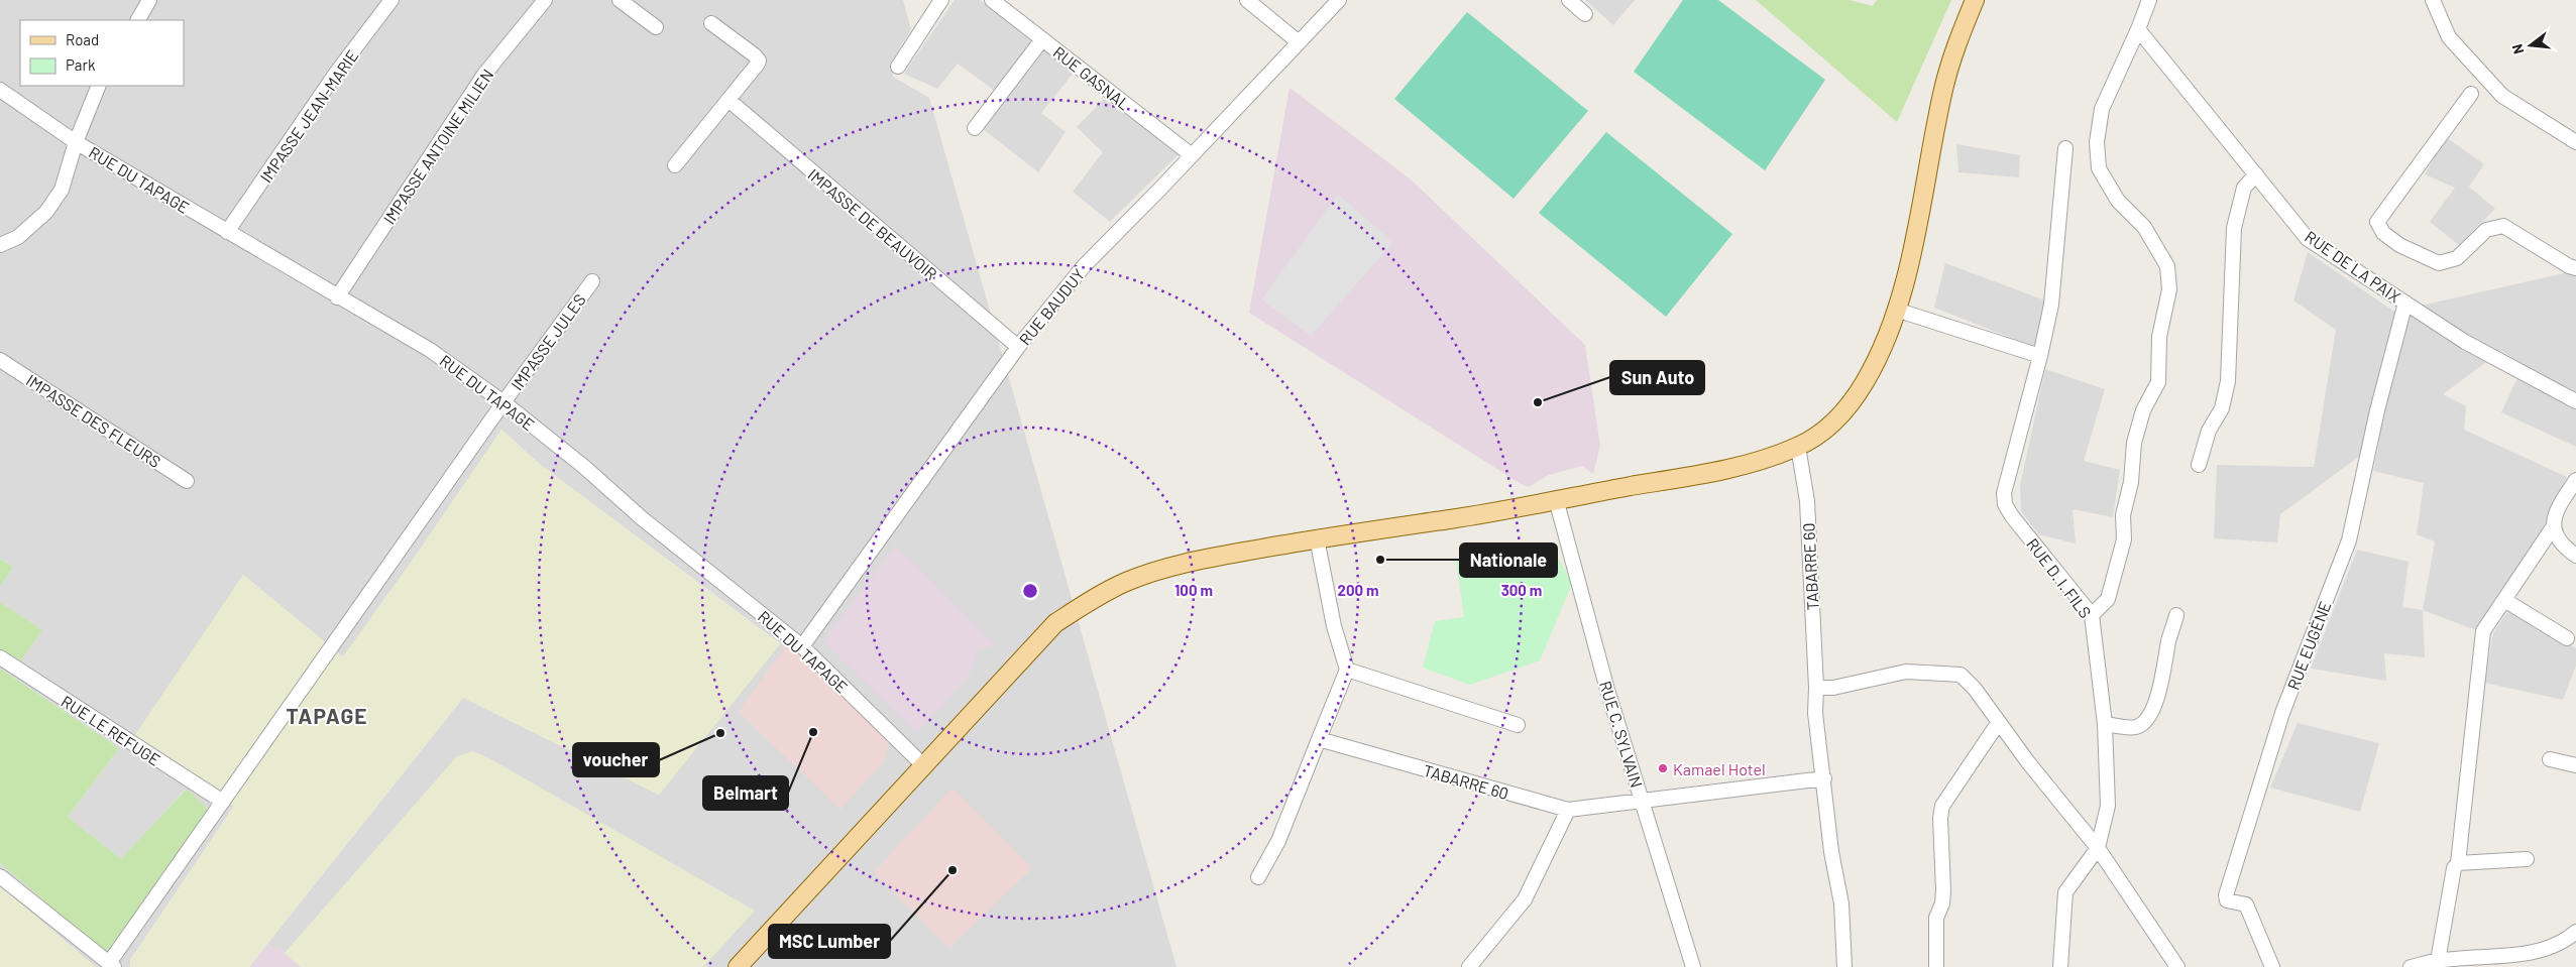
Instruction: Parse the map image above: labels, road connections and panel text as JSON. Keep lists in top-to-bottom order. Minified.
{"streets":{"street":["RUE GASNAL","IMPASSE JEAN-MARIE","IMPASSE ANTOINE MILIEN","RUE DU TAPAGE","IMPASSE DE BEAUVOIR","RUE DE LA PAIX","RUE BAUDUY","IMPASSE JULES","IMPASSE DES FLEURS","TABARRE 60","RUE D. I. FILS","RUE EUGÈNE","RUE LE REFUGE","RUE C. SYLVAIN"]},"crossings":[["RUE GASNAL","RUE BAUDUY"],["IMPASSE JEAN-MARIE","RUE DU TAPAGE"],["IMPASSE ANTOINE MILIEN","RUE DU TAPAGE"],["RUE DU TAPAGE","RUE BAUDUY"],["RUE DU TAPAGE","IMPASSE JULES"],["IMPASSE DE BEAUVOIR","RUE BAUDUY"],["RUE DE LA PAIX","RUE EUGÈNE"],["IMPASSE JULES","RUE LE REFUGE"],["TABARRE 60","RUE C. SYLVAIN"]],"districts":["TAPAGE"],"places":["Sun Auto","Nationale","Belmart","voucher","Kamael Hotel","MSC Lumber"],"legend":["Road","Park"],"north":"left","rings":["100 m","200 m","300 m"]}
